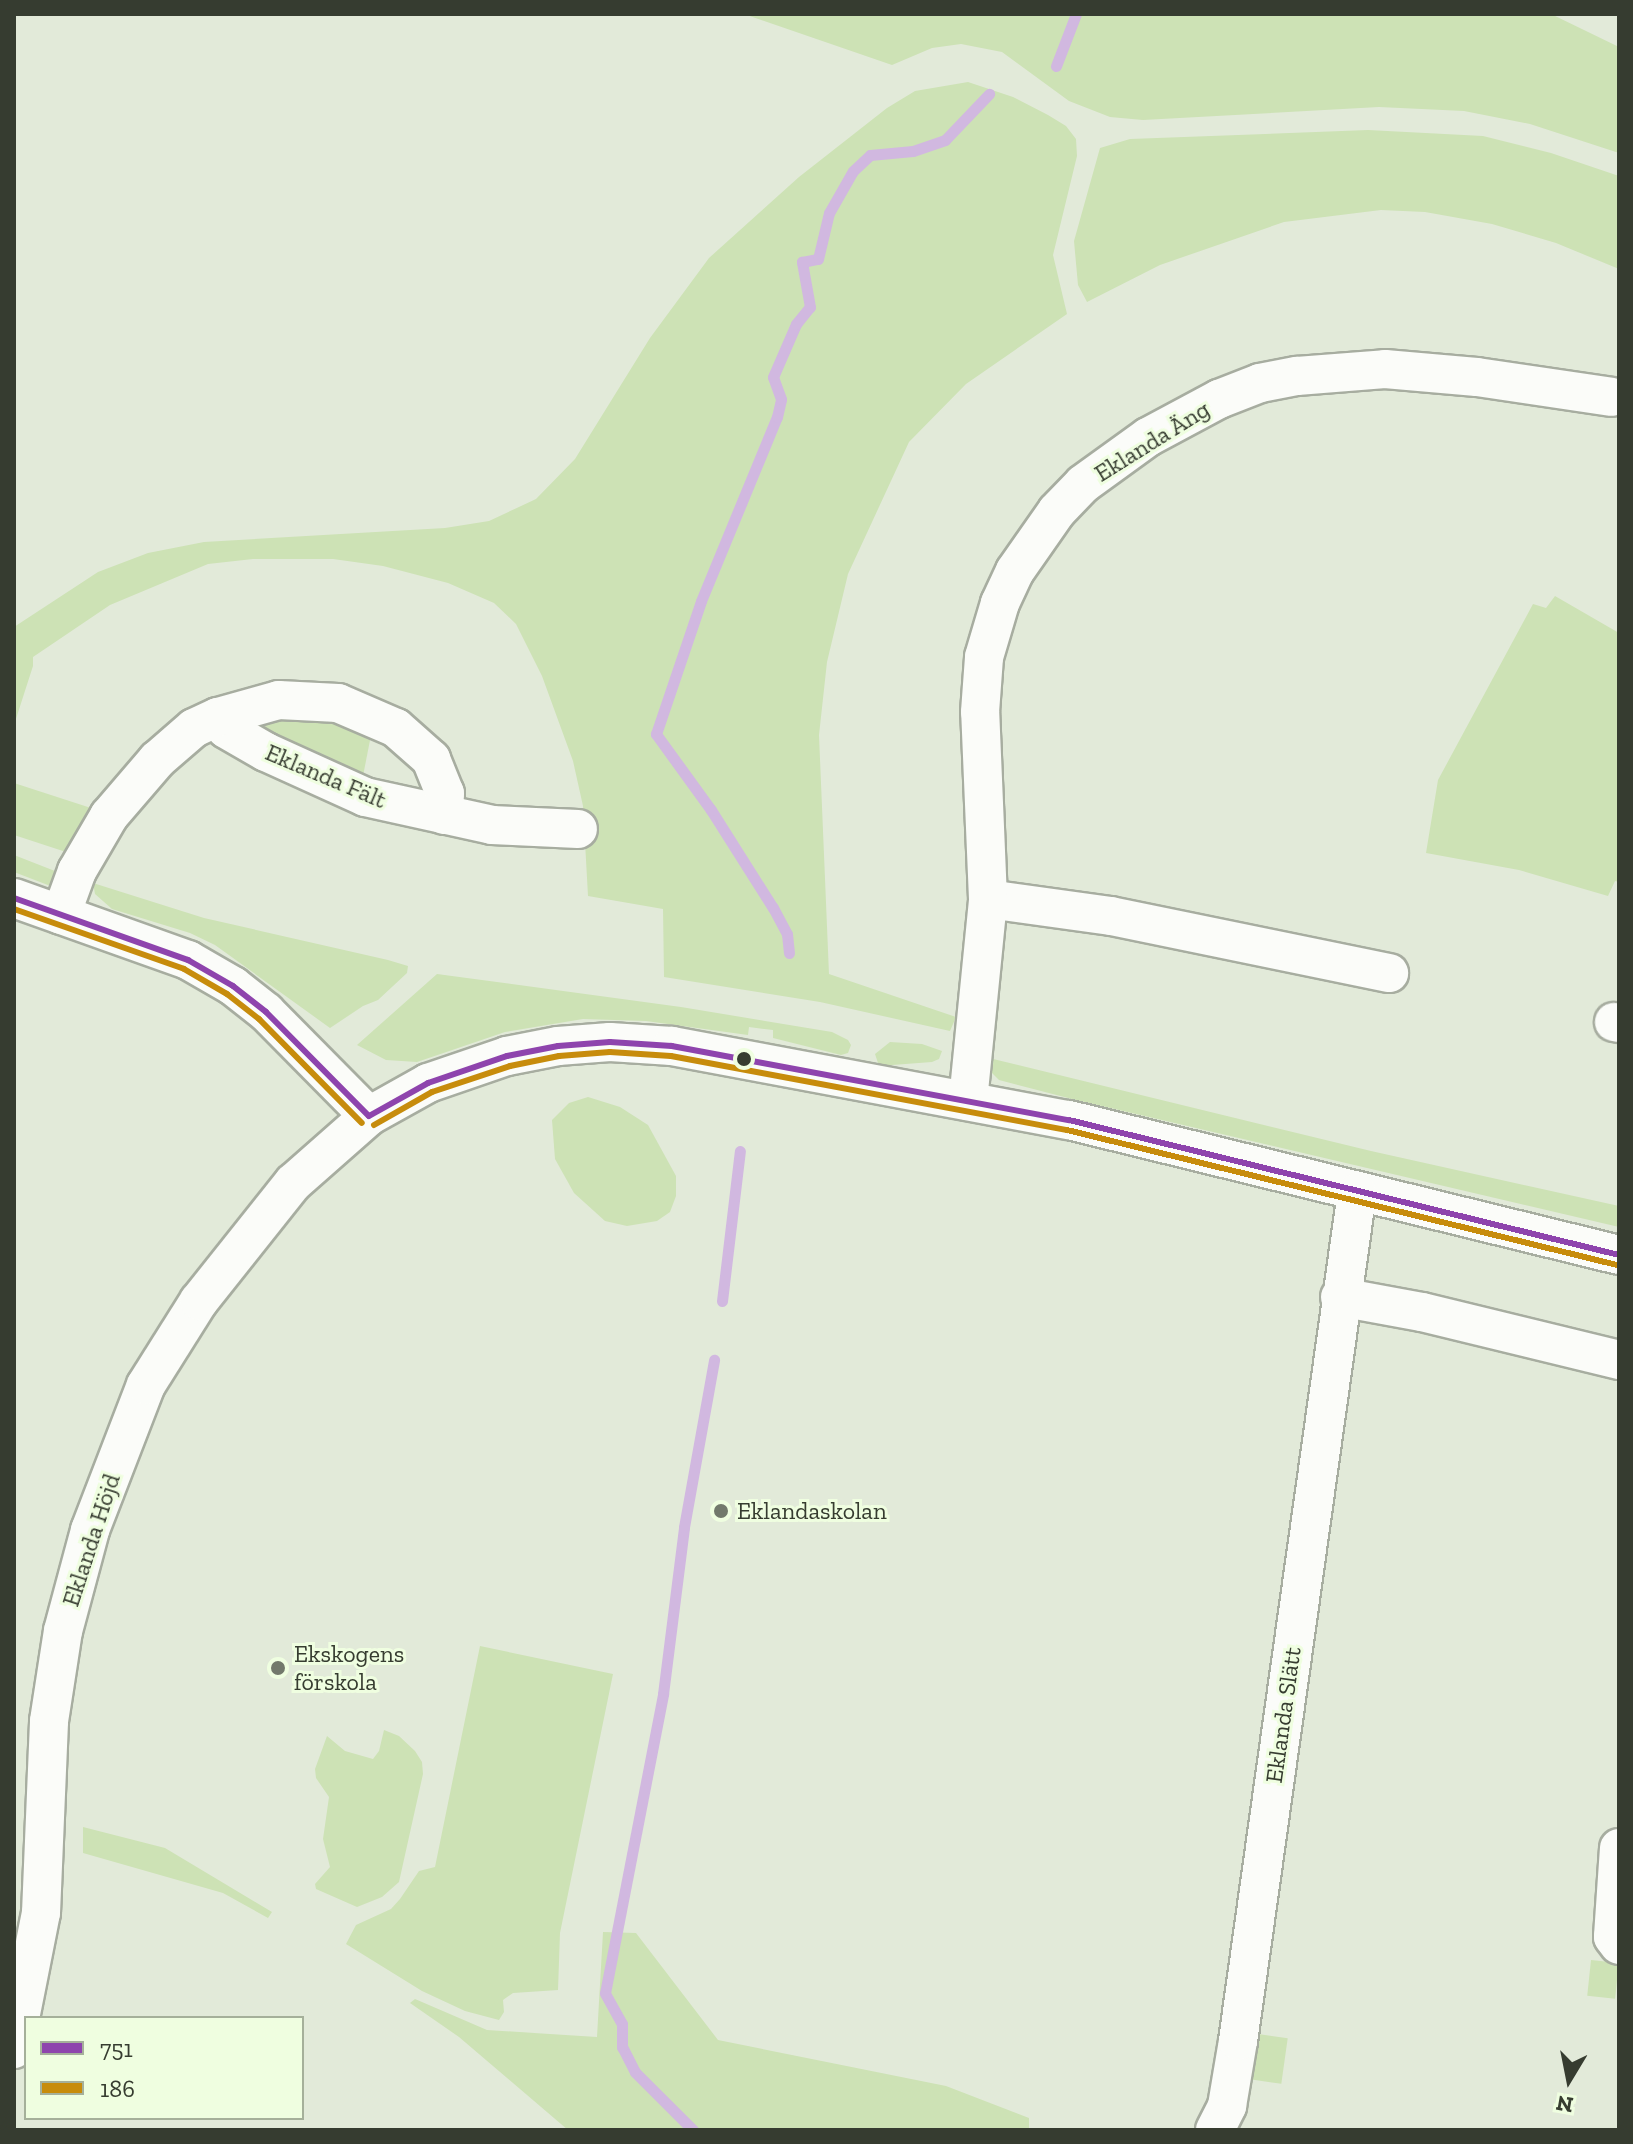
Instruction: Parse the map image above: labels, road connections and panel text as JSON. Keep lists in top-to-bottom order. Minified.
{"streets":{"street":["Eklanda Äng","Eklanda Fält","Eklanda Höjd","Eklanda Slätt"]},"crossings":[["Eklanda Äng","Eklanda Höjd"],["Eklanda Höjd","Eklanda Slätt"]],"places":["Eklandaskolan","Ekskogens förskola"],"lines":["transit line 751","transit line 186"],"legend":["751","186"],"north":"bottom"}
